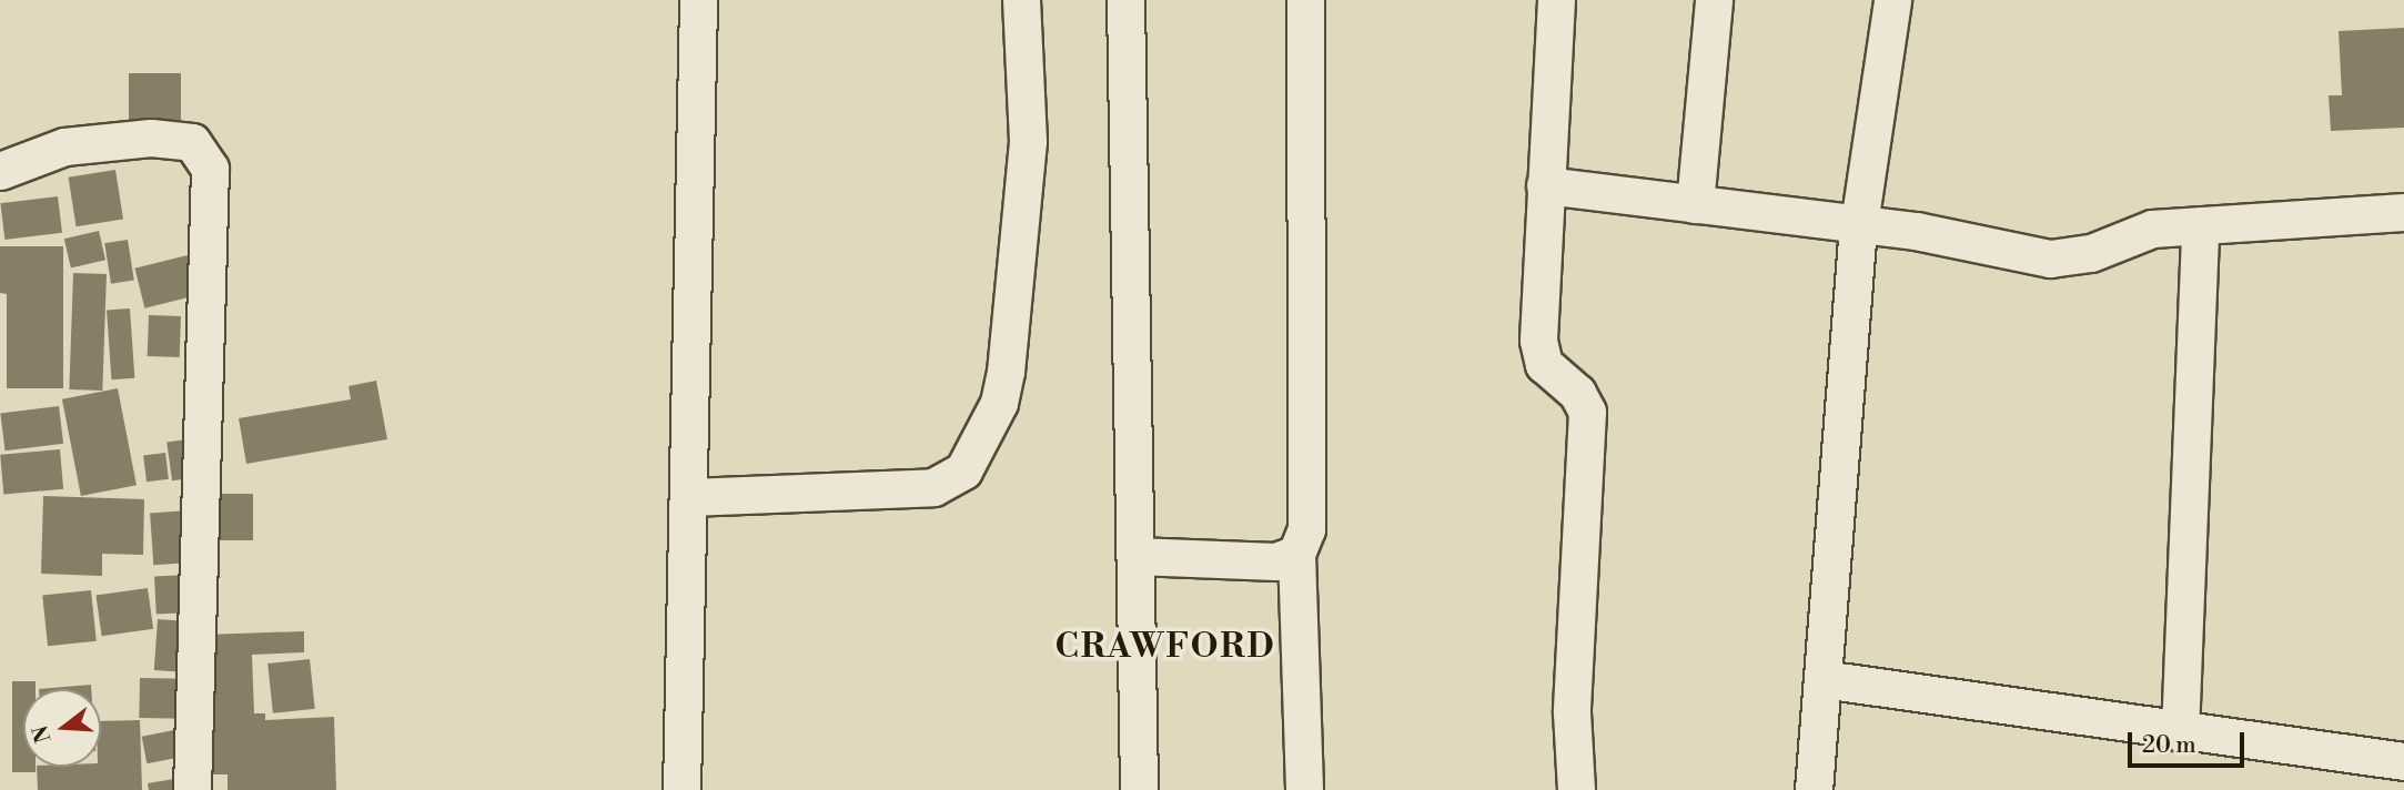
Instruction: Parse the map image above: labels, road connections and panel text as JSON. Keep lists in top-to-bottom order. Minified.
{"districts":["CRAWFORD"],"scale_bar":"20 m","north":"left"}
